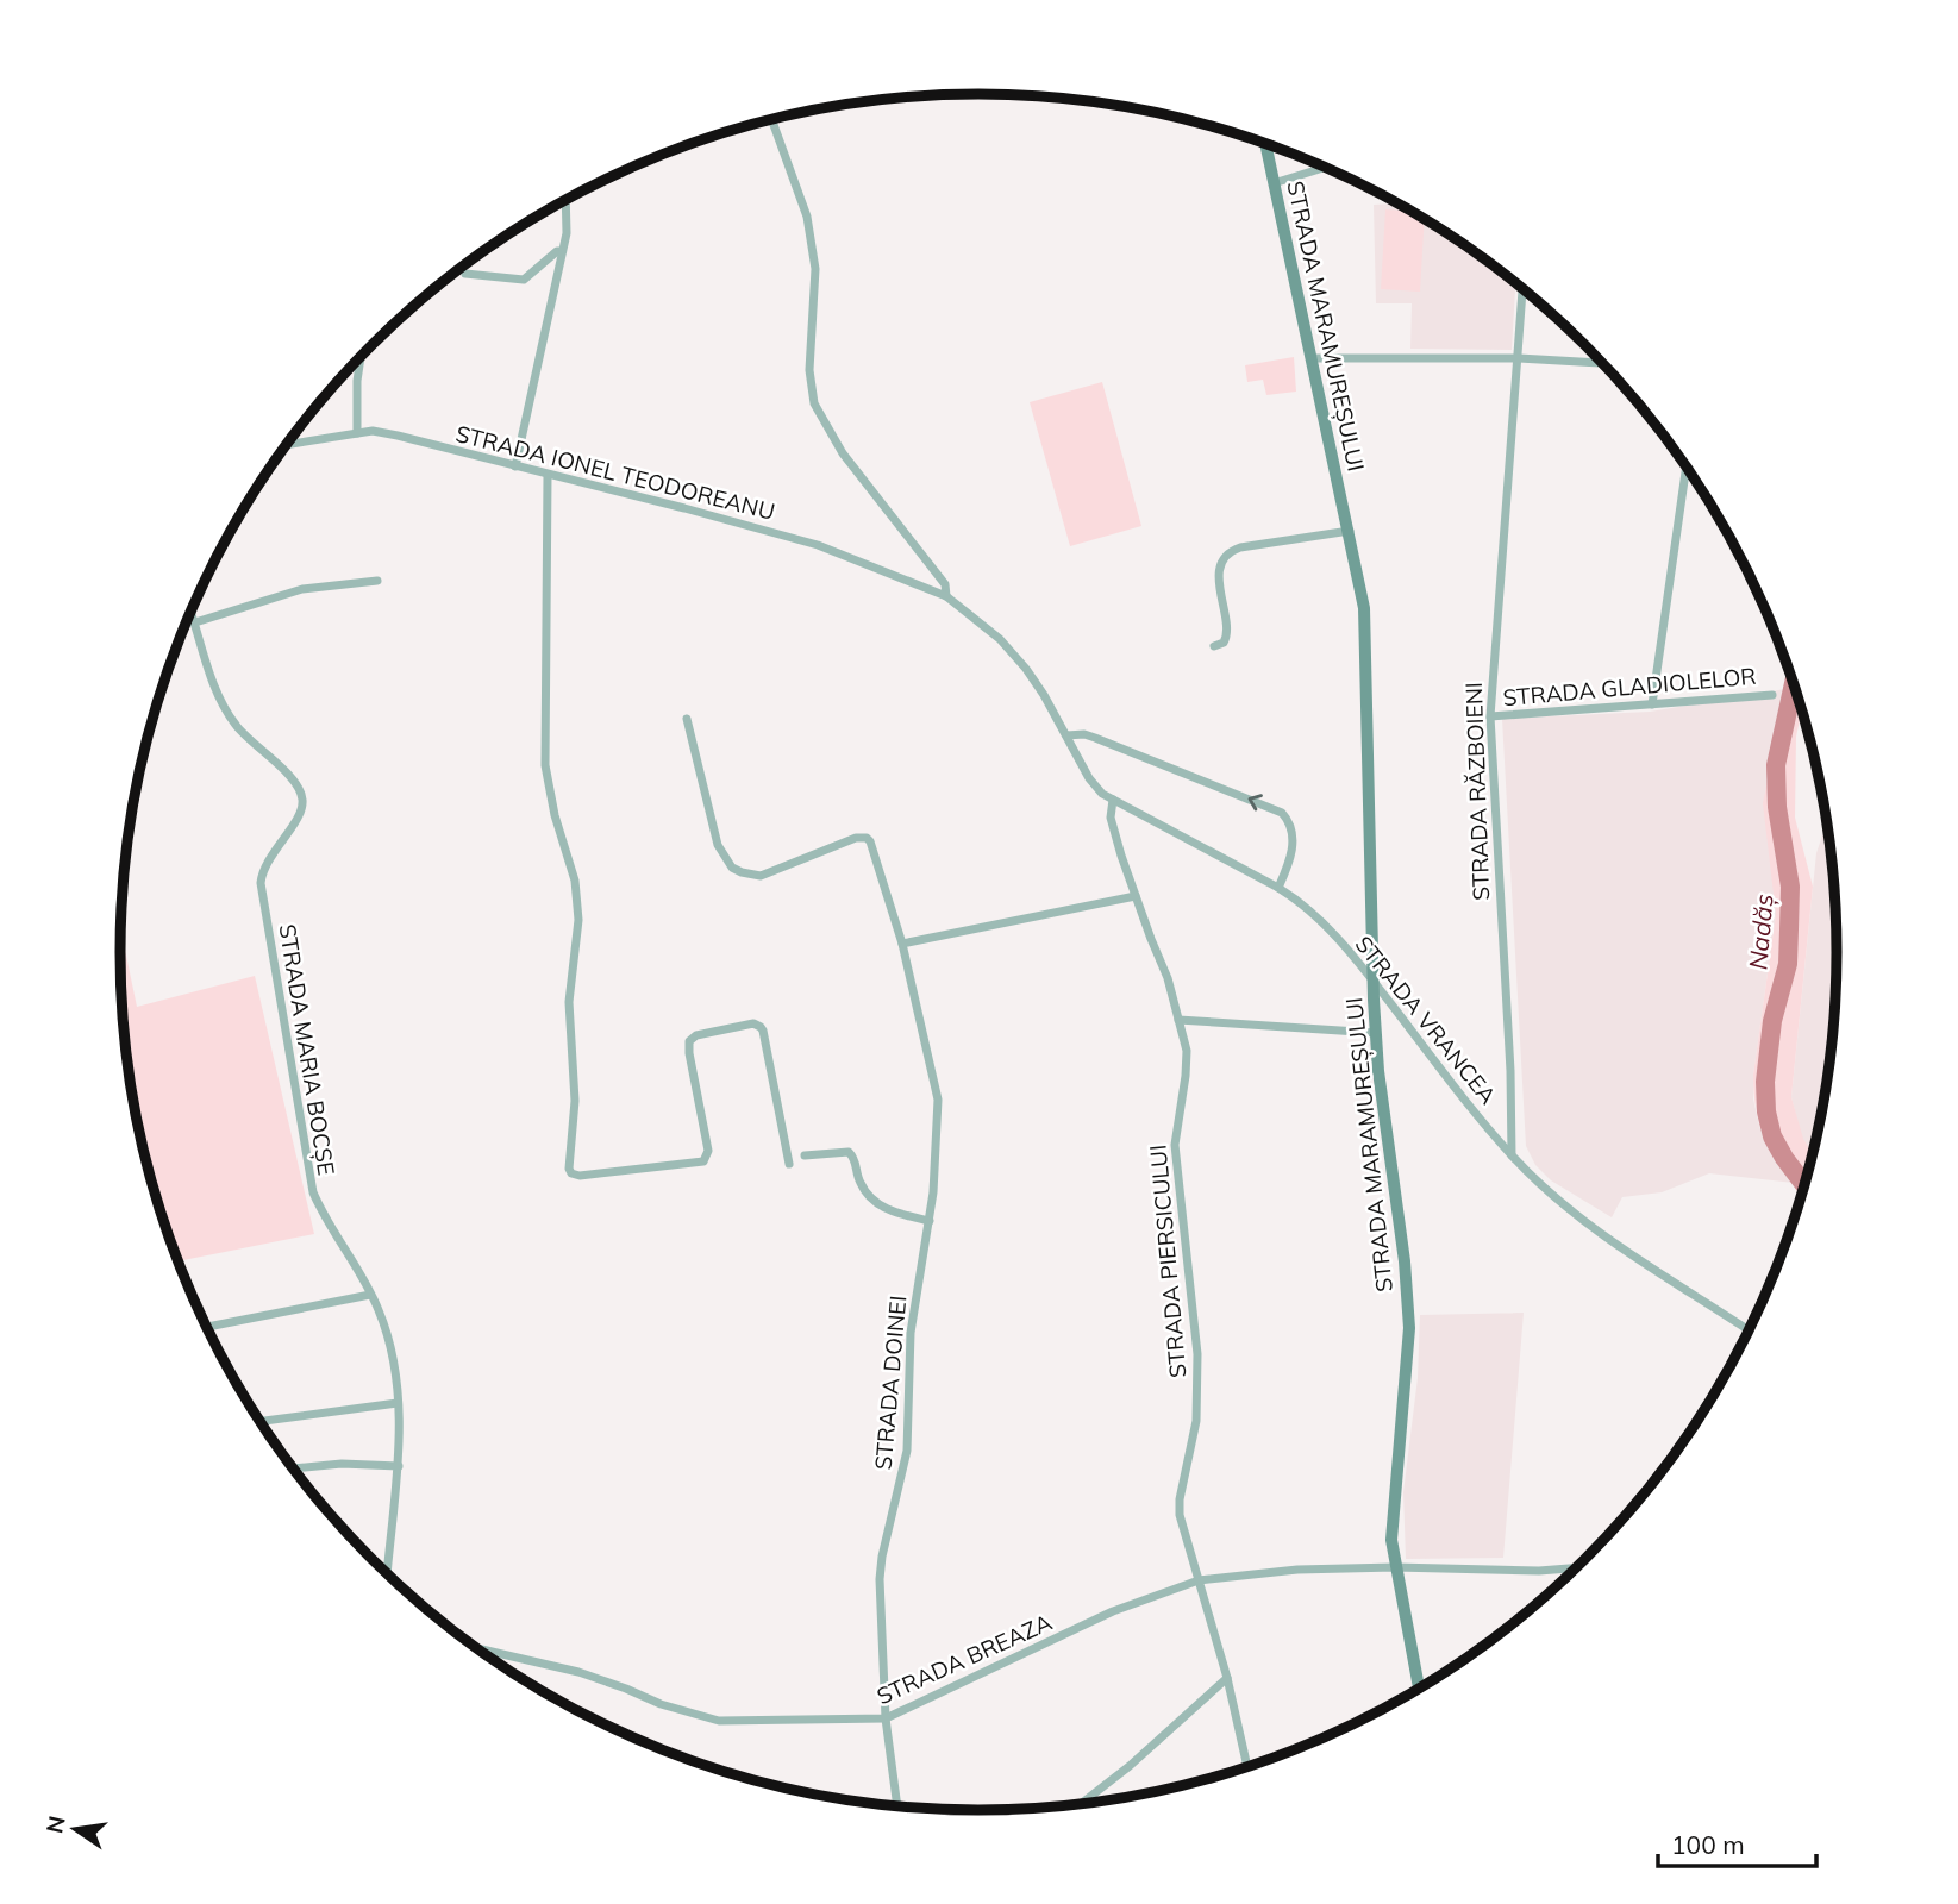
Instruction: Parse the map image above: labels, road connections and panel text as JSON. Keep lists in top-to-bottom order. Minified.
{"streets":{"main road":["STRADA MARAMUREȘULUI"],"street":["STRADA IONEL TEODOREANU","STRADA GLADIOLELOR","STRADA RĂZBOIENI","STRADA VRANCEA","STRADA MARIA BOCȘE","STRADA PIERSICULUI","STRADA DOINEI","STRADA BREAZA"]},"crossings":[["STRADA MARAMUREȘULUI","STRADA VRANCEA"],["STRADA MARAMUREȘULUI","STRADA BREAZA"],["STRADA IONEL TEODOREANU","STRADA VRANCEA"],["STRADA GLADIOLELOR","STRADA RĂZBOIENI"],["STRADA RĂZBOIENI","STRADA VRANCEA"],["STRADA VRANCEA","STRADA PIERSICULUI"],["STRADA PIERSICULUI","STRADA BREAZA"],["STRADA DOINEI","STRADA BREAZA"]],"water":["Nadăș"],"scale_bar":"100 m","north":"left"}
